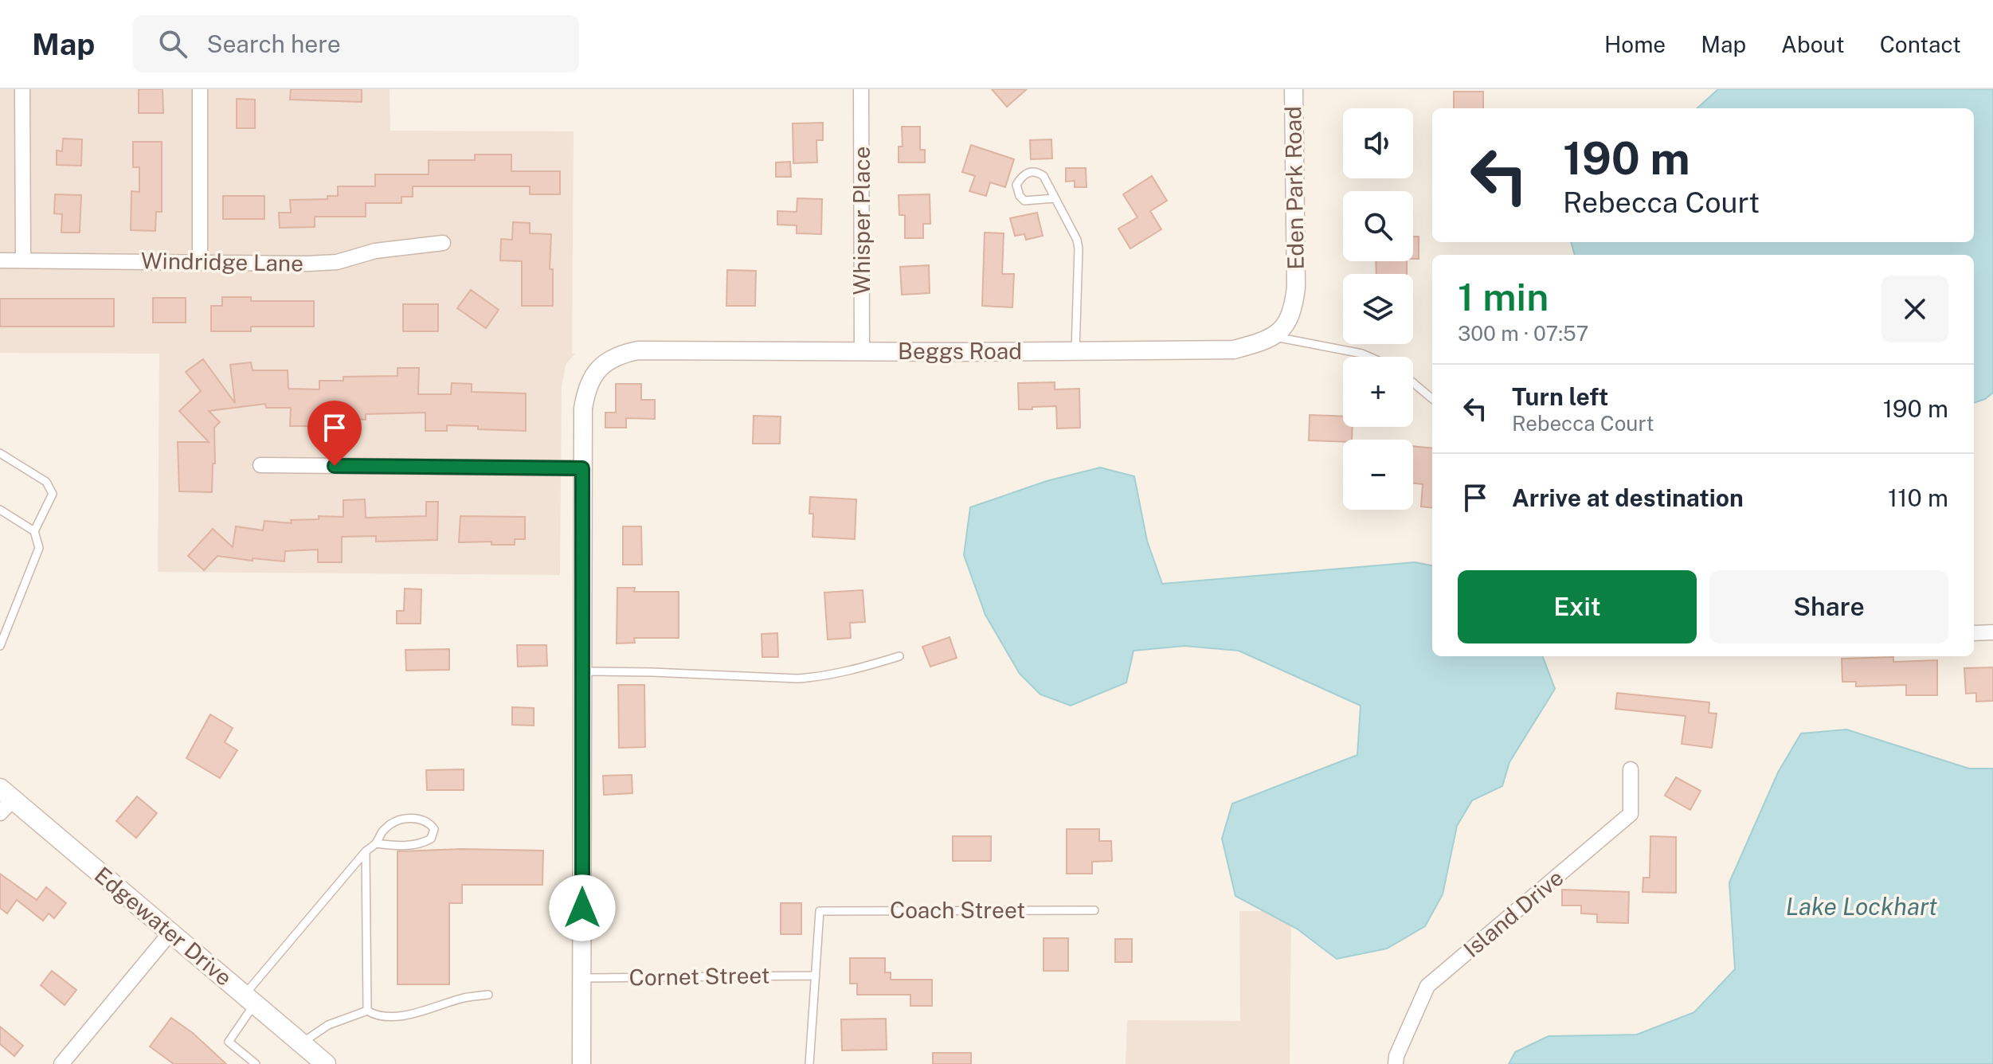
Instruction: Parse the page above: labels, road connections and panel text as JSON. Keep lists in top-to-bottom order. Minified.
{"streets":{"main road":["Edgewater Drive"],"street":["Eden Park Road","Whisper Place","Windridge Lane","Beggs Road","Island Drive"],"lane":["Coach Street","Cornet Street"]},"crossings":[["Eden Park Road","Beggs Road"],["Whisper Place","Beggs Road"],["Coach Street","Cornet Street"]],"water":["Lake Lockhart"],"page":{"header":"Map","search":"Search here","nav":["Home","Map","About","Contact"],"map_buttons":["+","−"],"turn":["190 m","Rebecca Court"],"heading":["1 min","300 m · 07:57"],"list":[{"name":"Turn left","note":"Rebecca Court","value":"190 m"},{"name":"Arrive at destination","value":"110 m"}],"buttons":["Exit","Share"]}}
